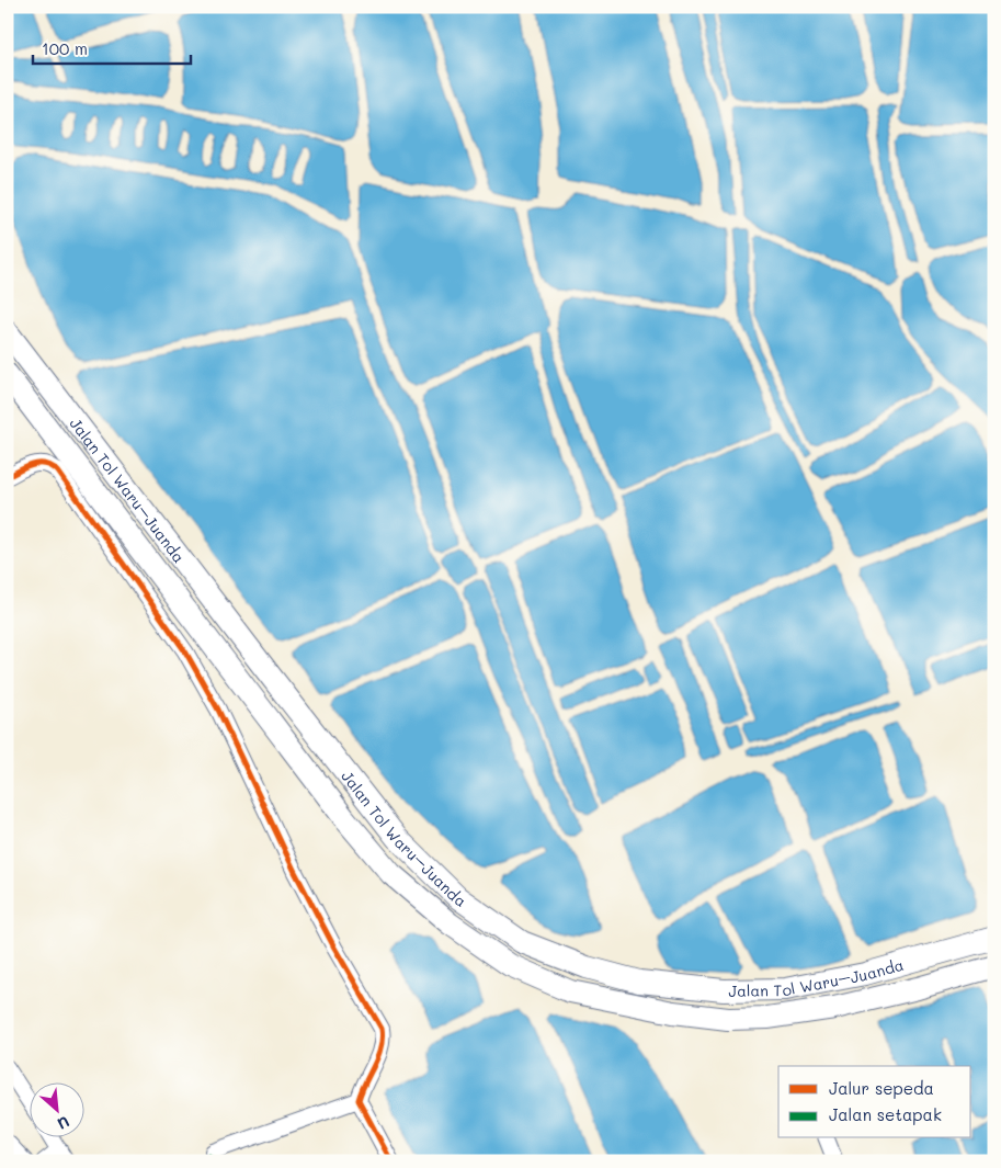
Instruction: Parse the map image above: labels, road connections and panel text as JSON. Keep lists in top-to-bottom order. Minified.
{"streets":{"highway":["Jalan Tol Waru–Juanda"]},"legend":["Jalur sepeda","Jalan setapak"],"scale_bar":"100 m","north":"bottom right"}
